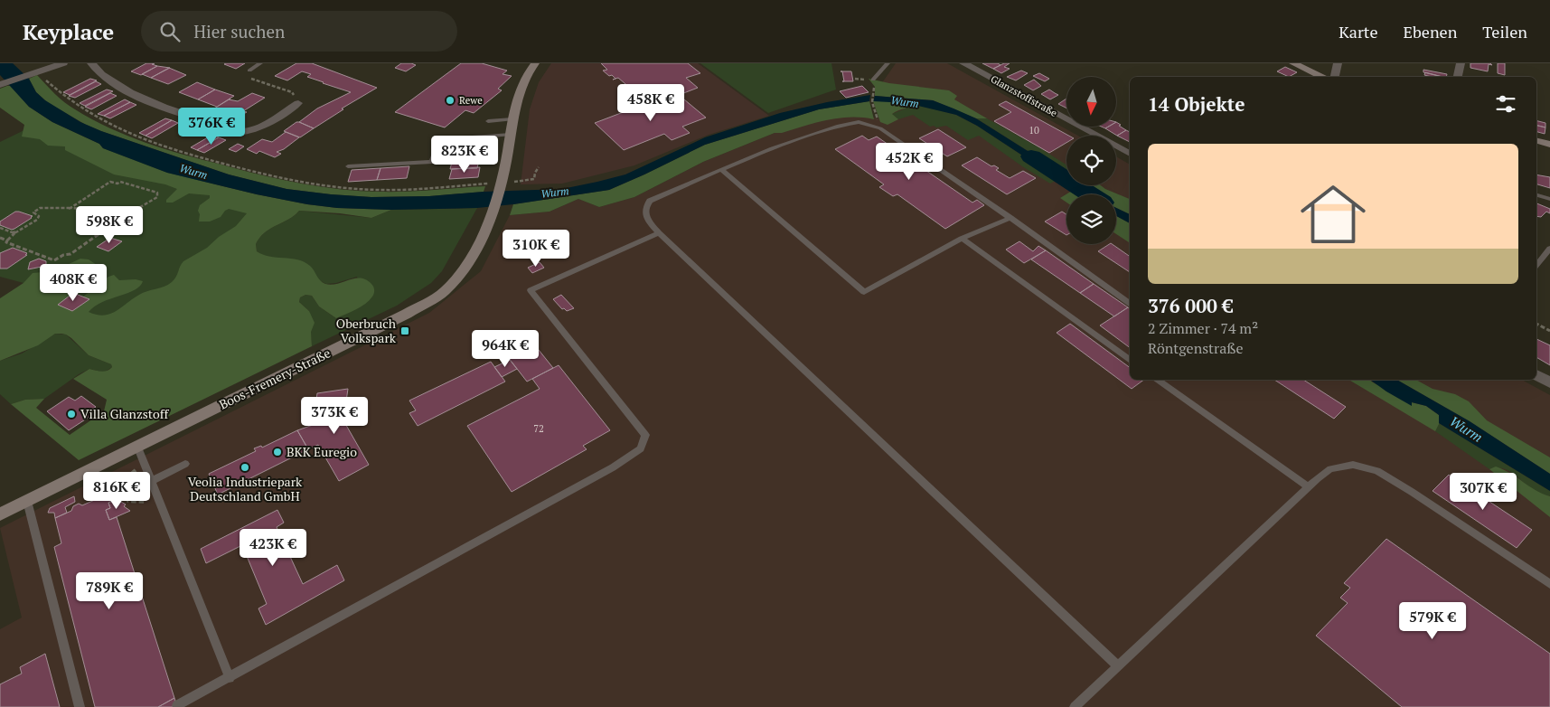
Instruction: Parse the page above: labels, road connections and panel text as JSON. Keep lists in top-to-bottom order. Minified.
{"streets":{"street":["Glanzstoffstraße","Boos-Fremery-Straße"]},"water":["Wurm"],"places":{"other":["Rewe","Villa Glanzstoff","BKK Euregio","Veolia Industriepark Deutschland GmbH"],"transit":["Oberbruch Volkspark"]},"house_numbers":["10","72"],"north":"bottom","page":{"header":"Keyplace","search":"Hier suchen","nav":["Karte","Ebenen","Teilen"],"heading":"14 Objekte","price":["458K €","376K €","823K €","452K €","598K €","310K €","408K €","964K €","373K €","816K €","307K €","423K €","789K €","579K €"],"list":[{"name":"376 000 €","note":"2 Zimmer · 74 m² · Röntgenstraße"}]}}
